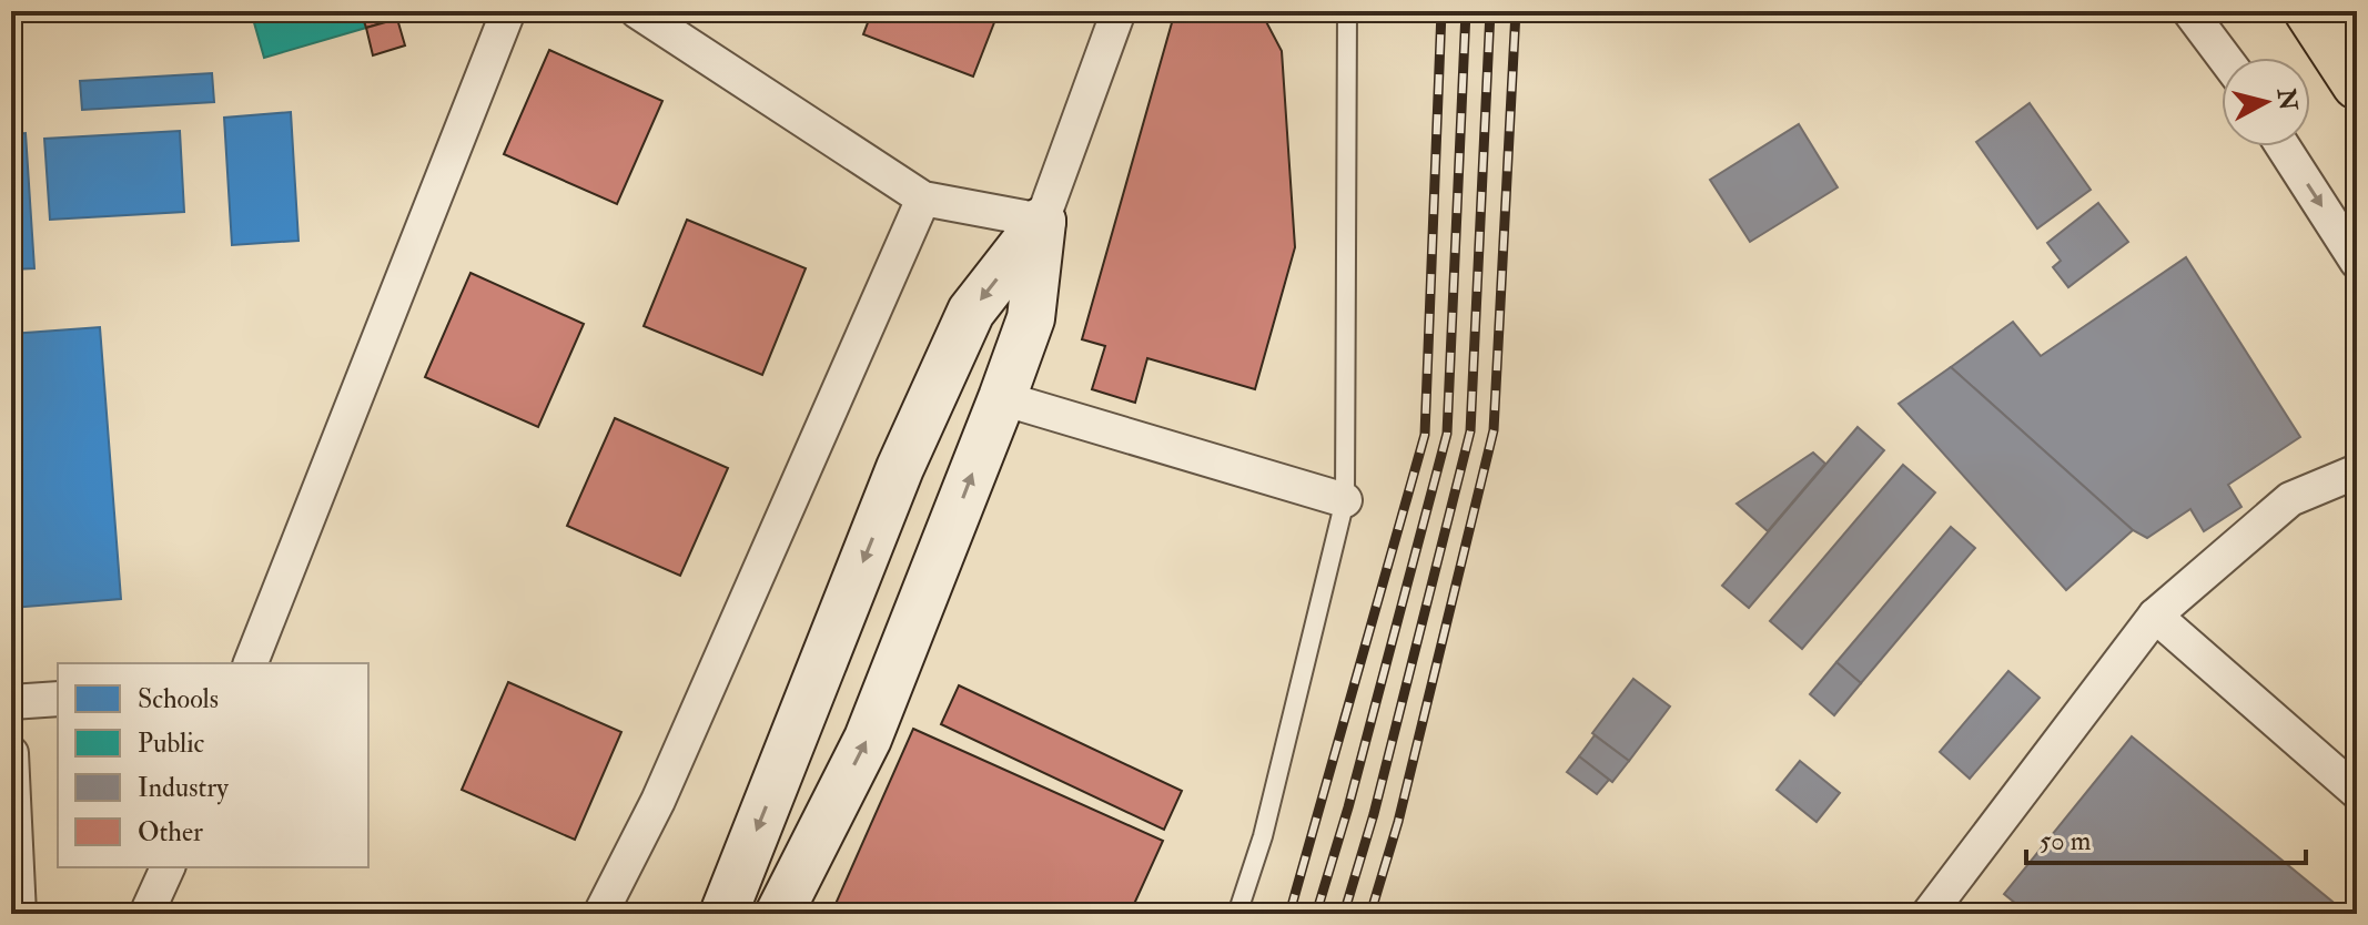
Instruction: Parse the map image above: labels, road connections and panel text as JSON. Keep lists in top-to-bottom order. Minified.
{"legend":["Schools","Public","Industry","Other"],"scale_bar":"50 m","north":"right"}
